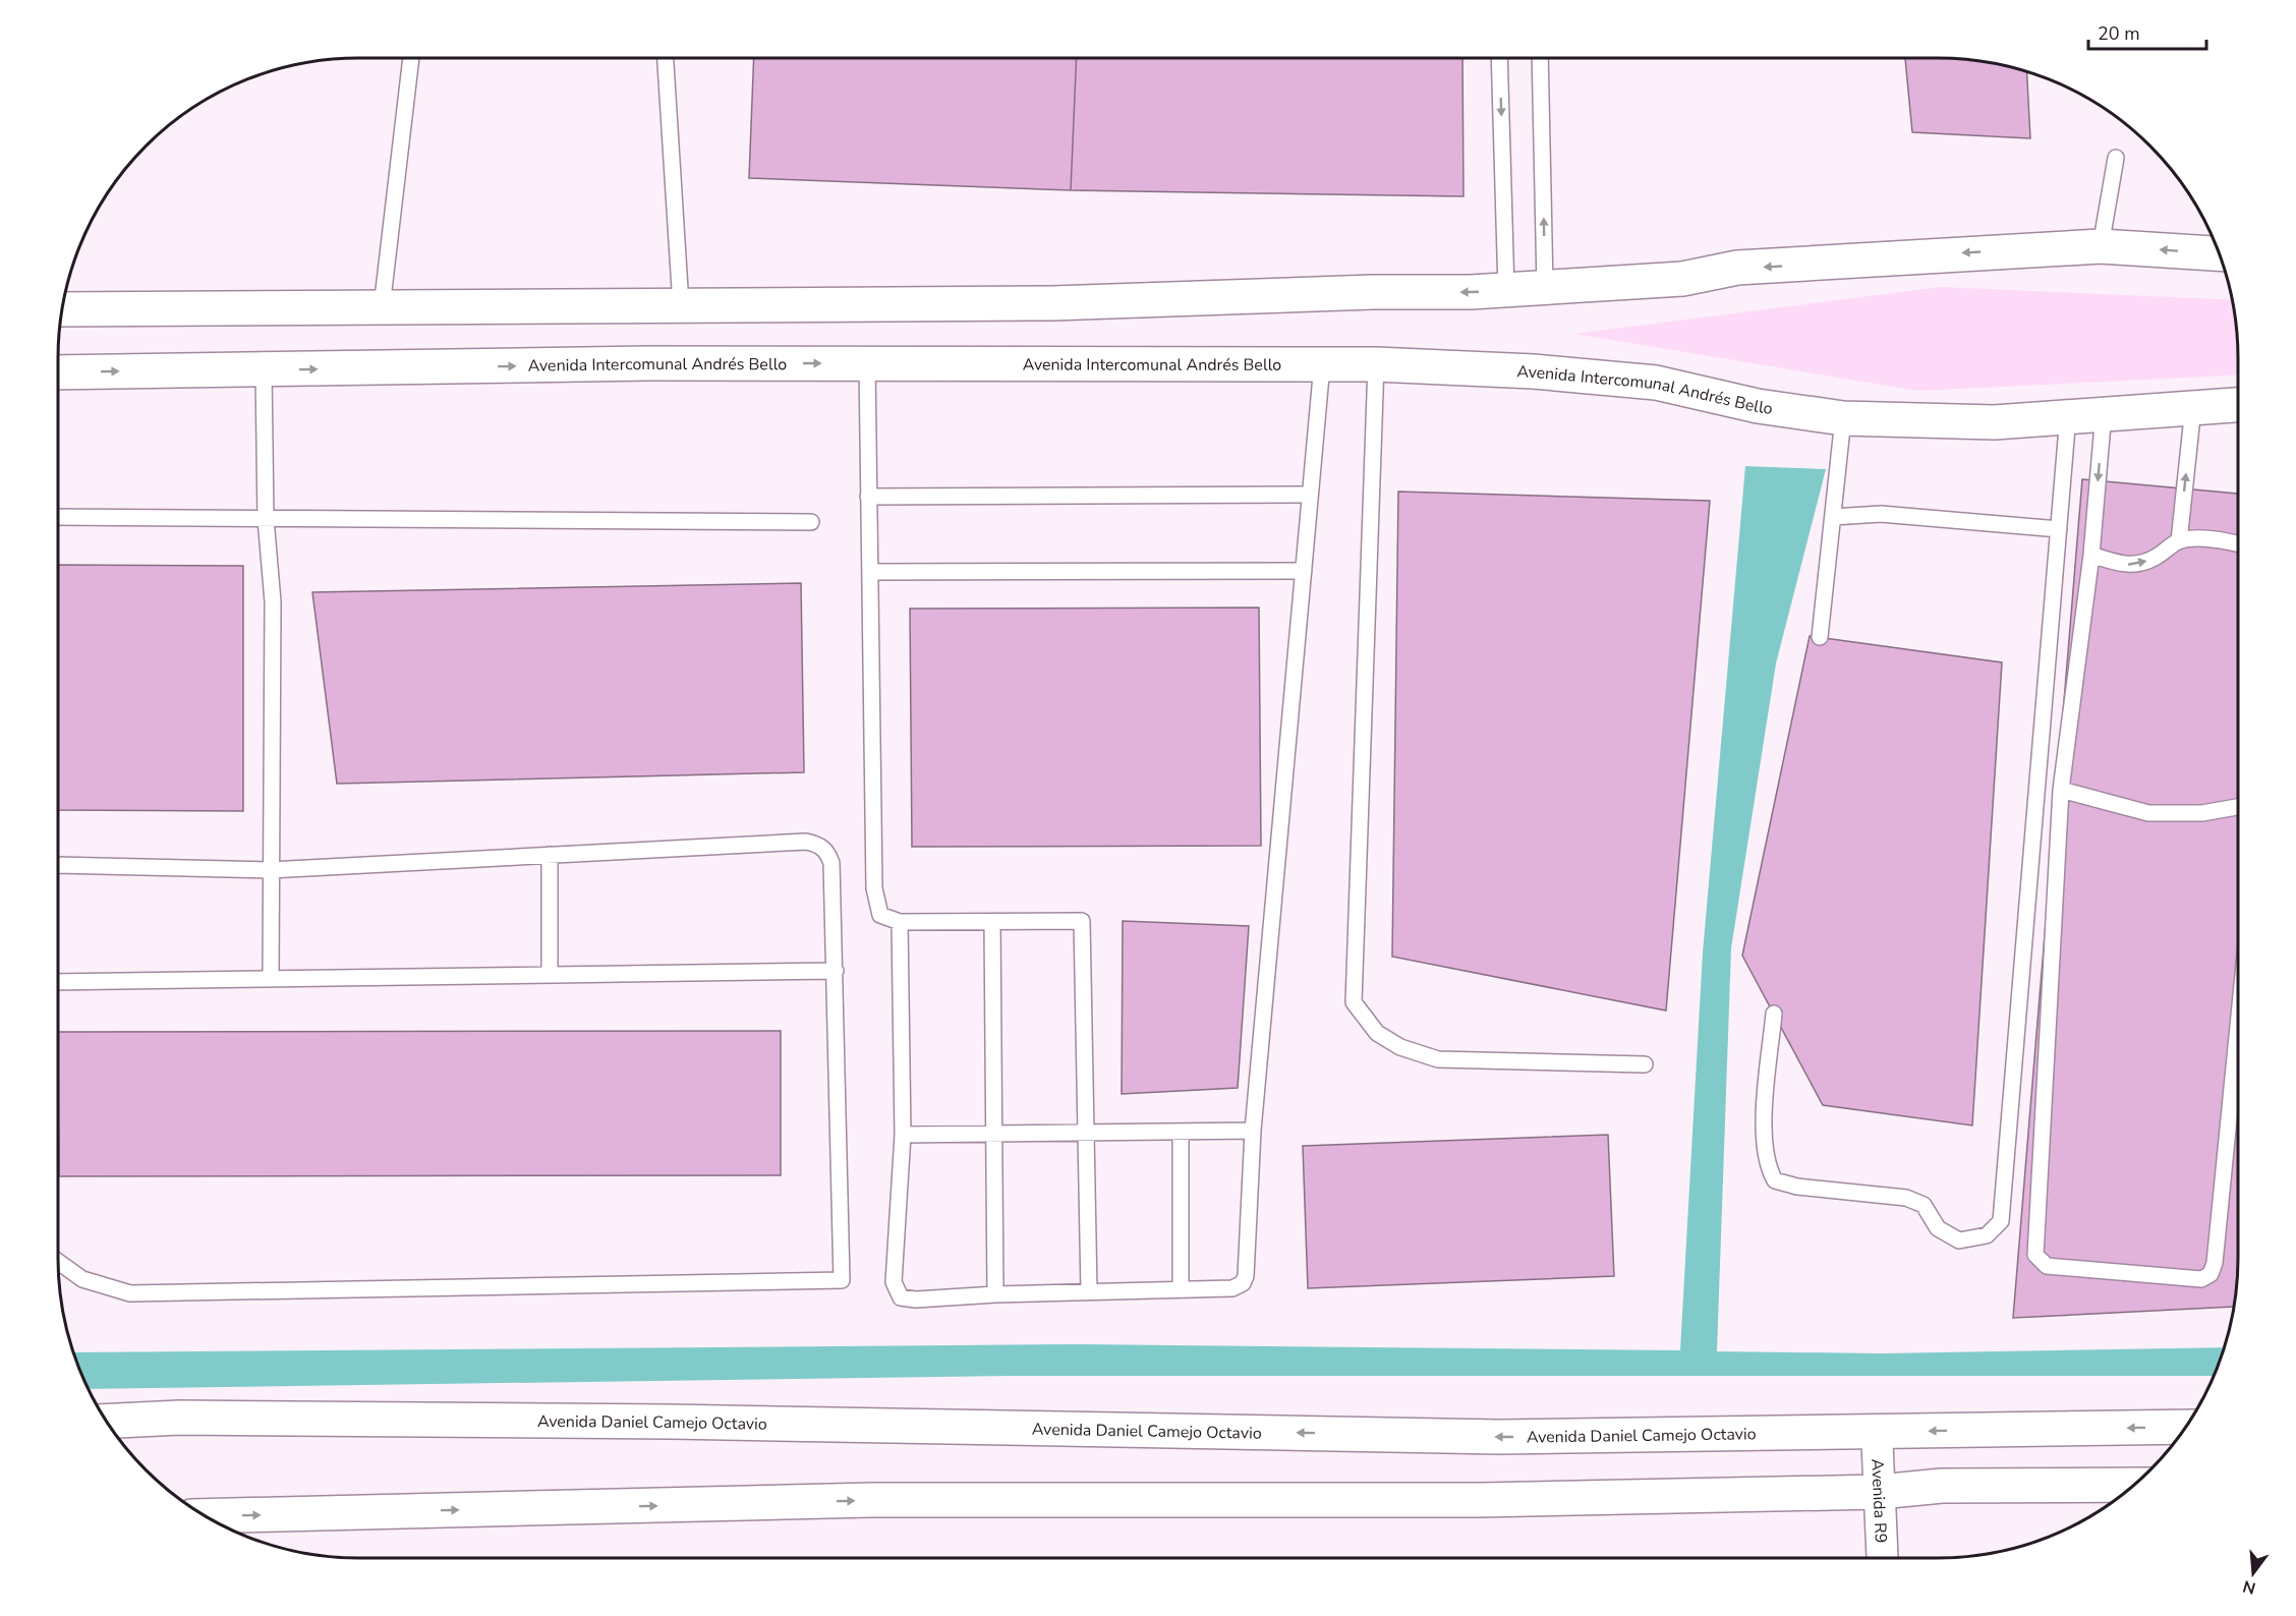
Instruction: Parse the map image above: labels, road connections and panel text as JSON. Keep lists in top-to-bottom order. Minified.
{"streets":{"main road":["Avenida Intercomunal Andrés Bello","Avenida Daniel Camejo Octavio"],"street":["Avenida R9"]},"crossings":[["Avenida Daniel Camejo Octavio","Avenida R9"]],"scale_bar":"20 m","north":"bottom"}
